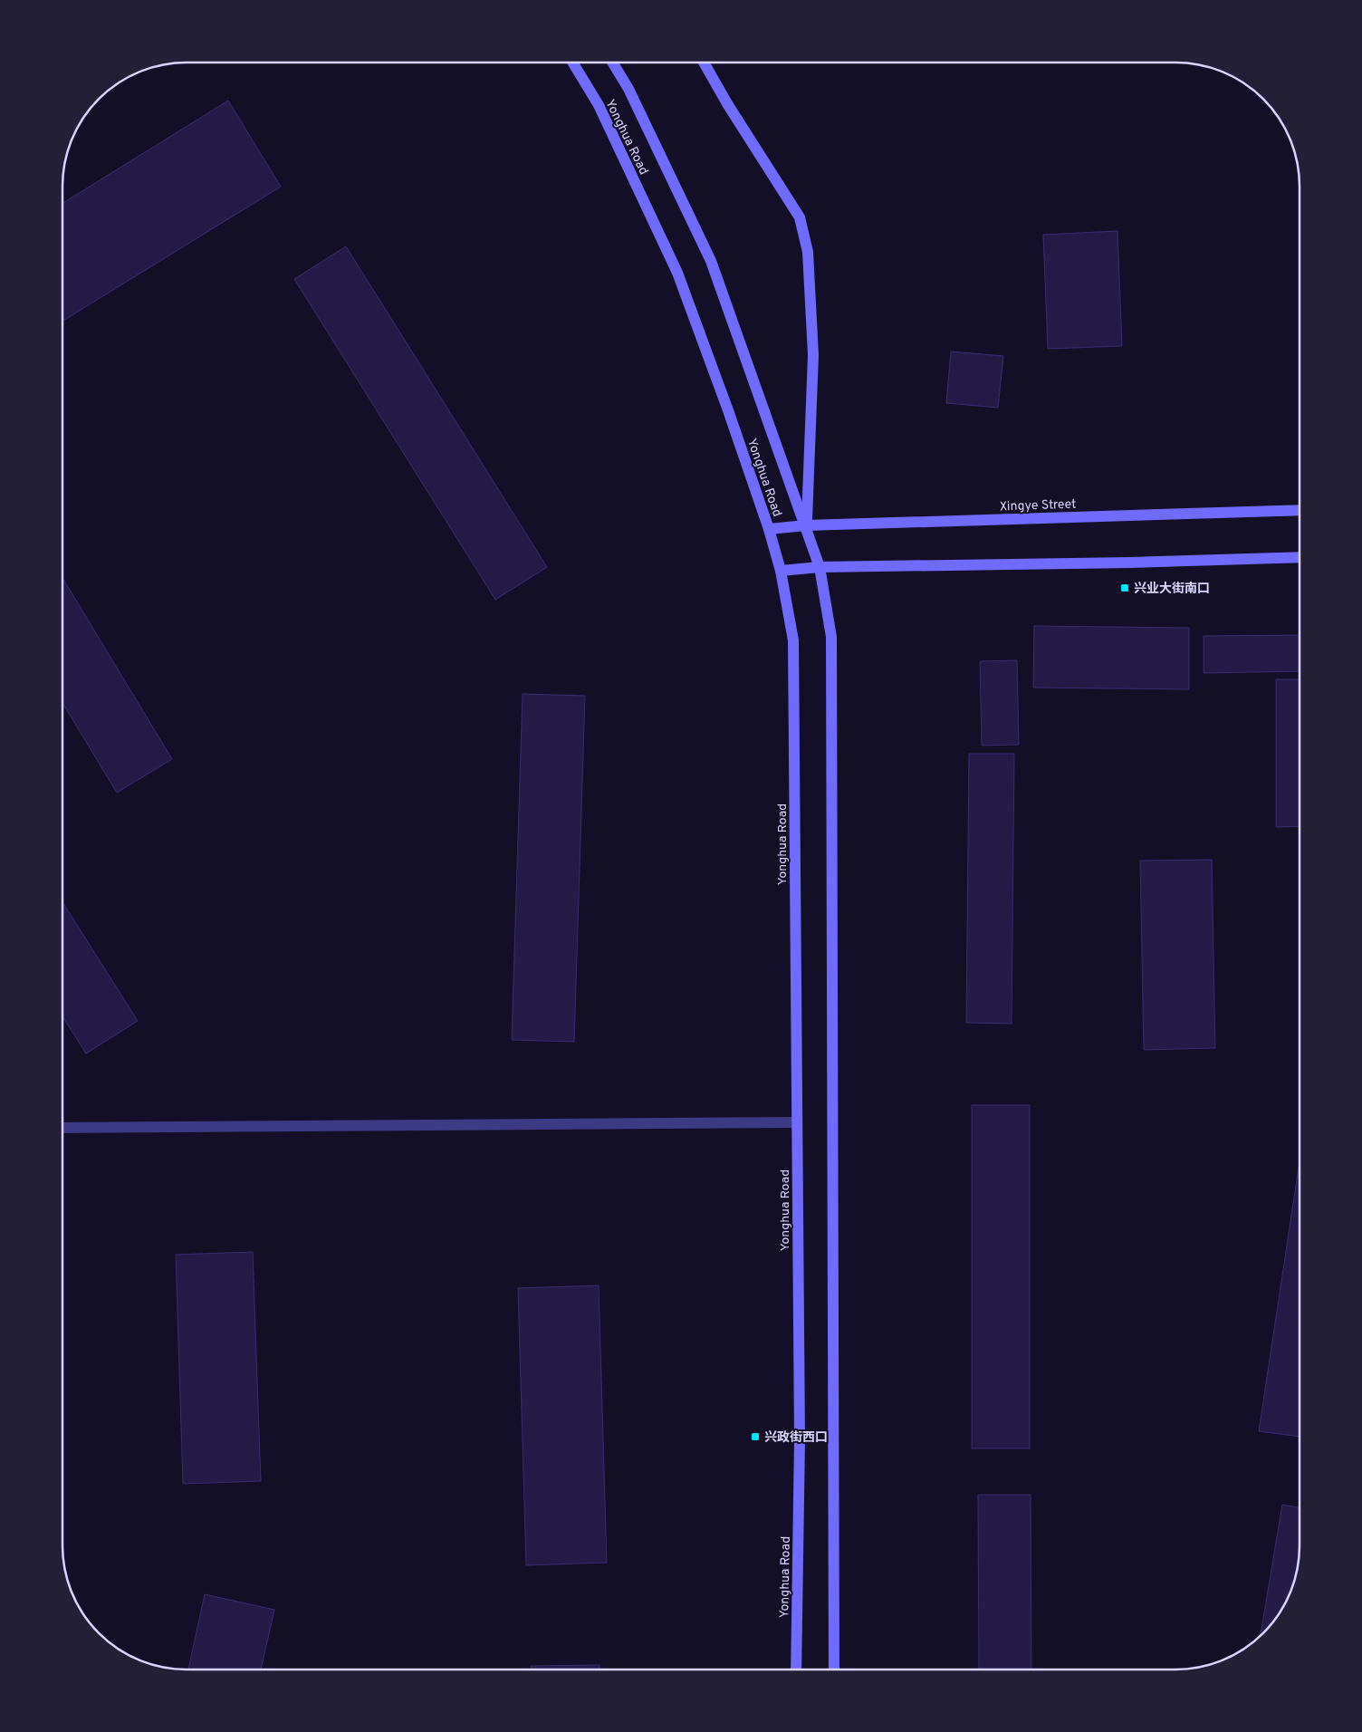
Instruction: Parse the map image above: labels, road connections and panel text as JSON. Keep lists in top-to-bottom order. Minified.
{"streets":{"main road":["Yonghua Road","Xingye Street"]},"crossings":[["Yonghua Road","Xingye Street"]],"places":{"transit":["兴业大街南口","兴政街西口"]}}
